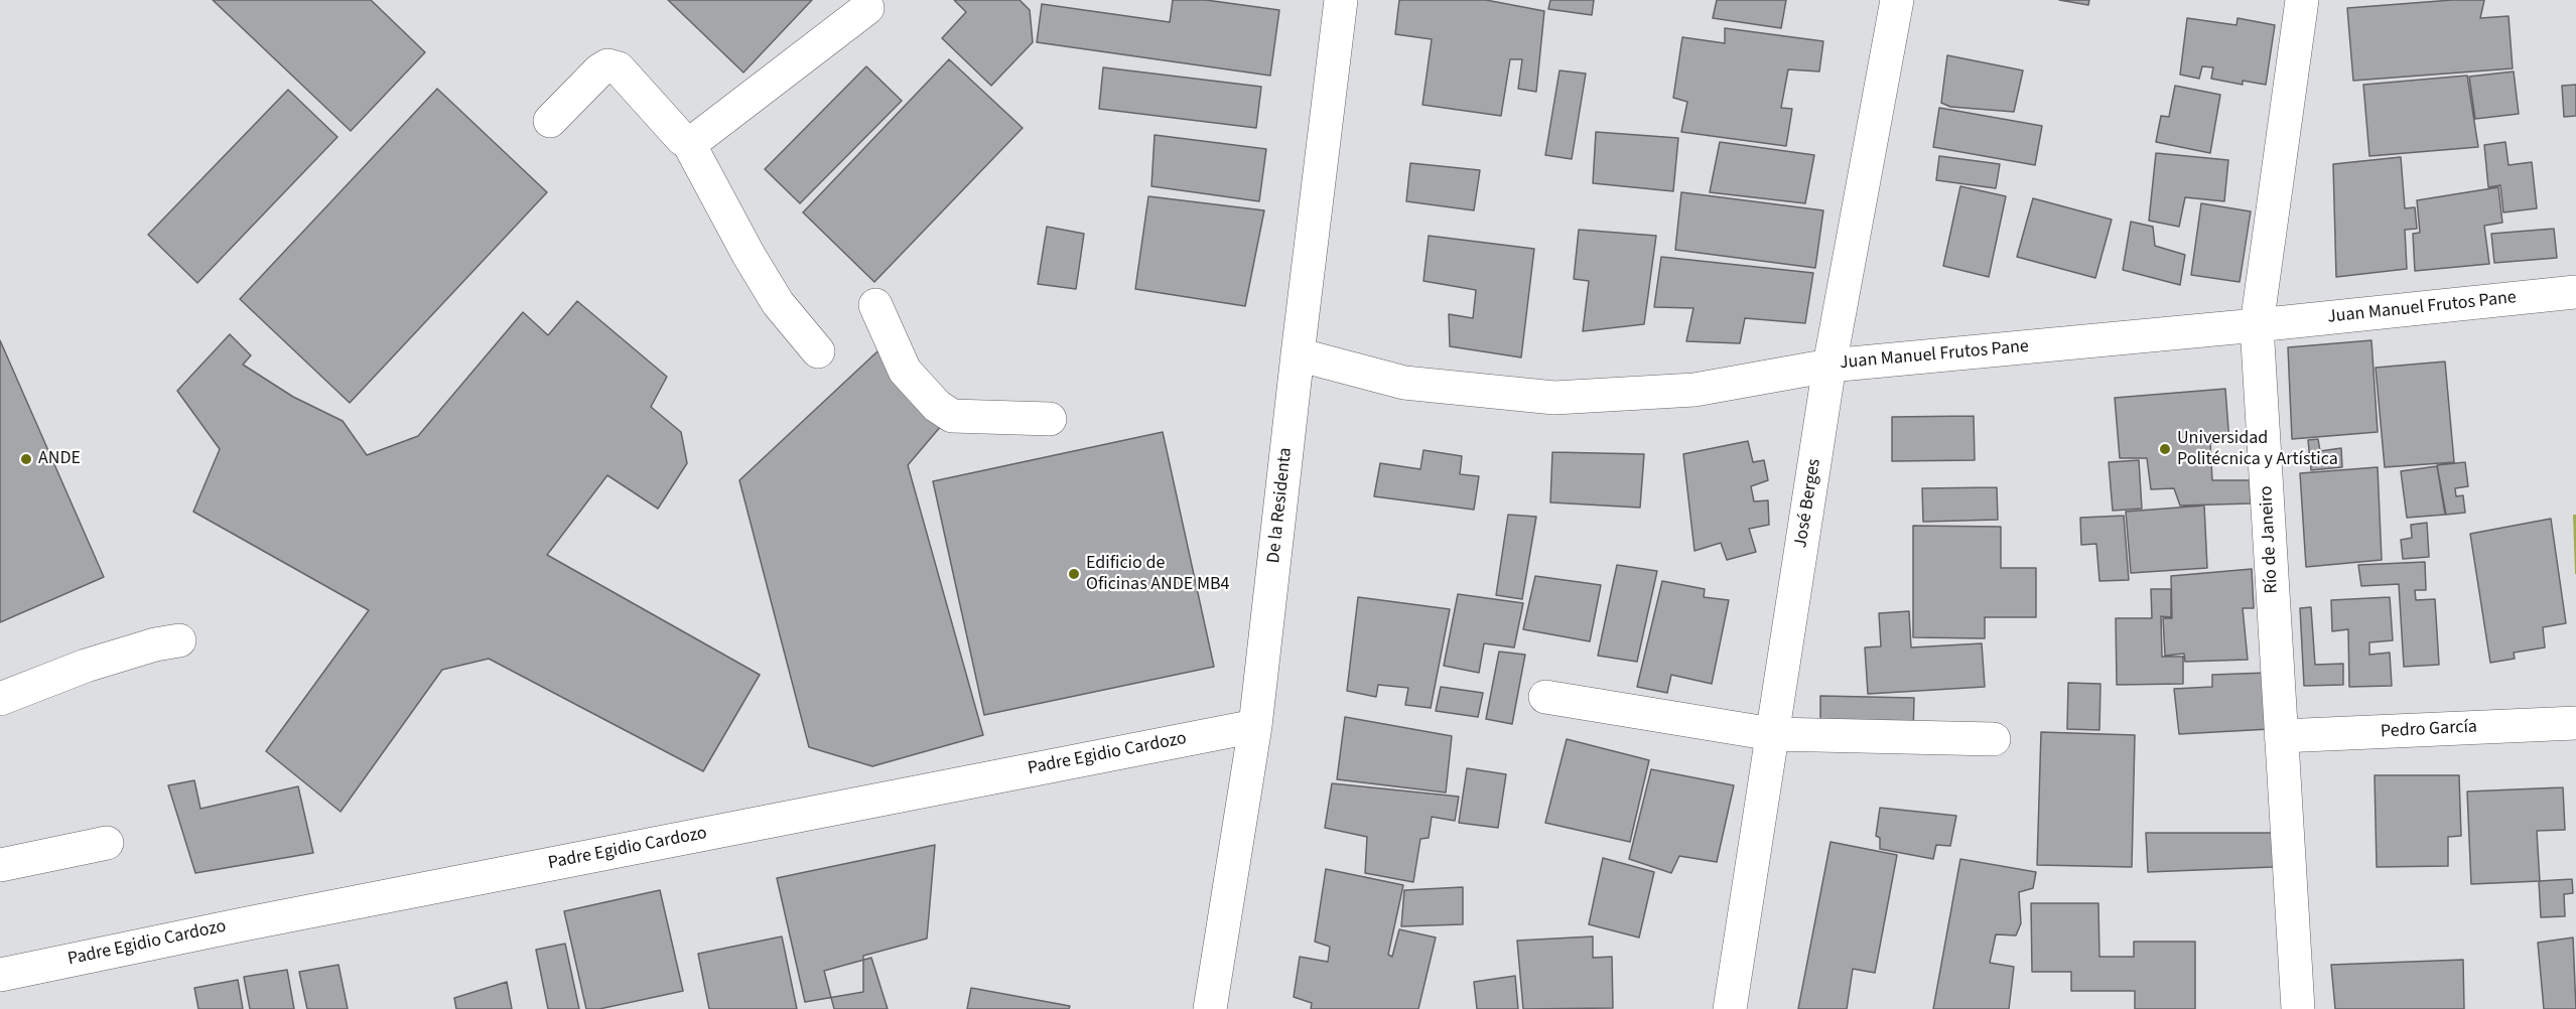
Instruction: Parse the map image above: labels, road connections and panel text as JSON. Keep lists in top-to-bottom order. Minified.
{"streets":{"street":["Juan Manuel Frutos Pane","José Berges","De la Residenta","Río de Janeiro","Pedro García","Padre Egidio Cardozo"]},"crossings":[["Juan Manuel Frutos Pane","José Berges"],["Juan Manuel Frutos Pane","De la Residenta"],["Juan Manuel Frutos Pane","Río de Janeiro"],["De la Residenta","Padre Egidio Cardozo"],["Río de Janeiro","Pedro García"]],"places":["Universidad Politécnica y Artística","ANDE","Edificio de Oficinas ANDE MB4"]}
